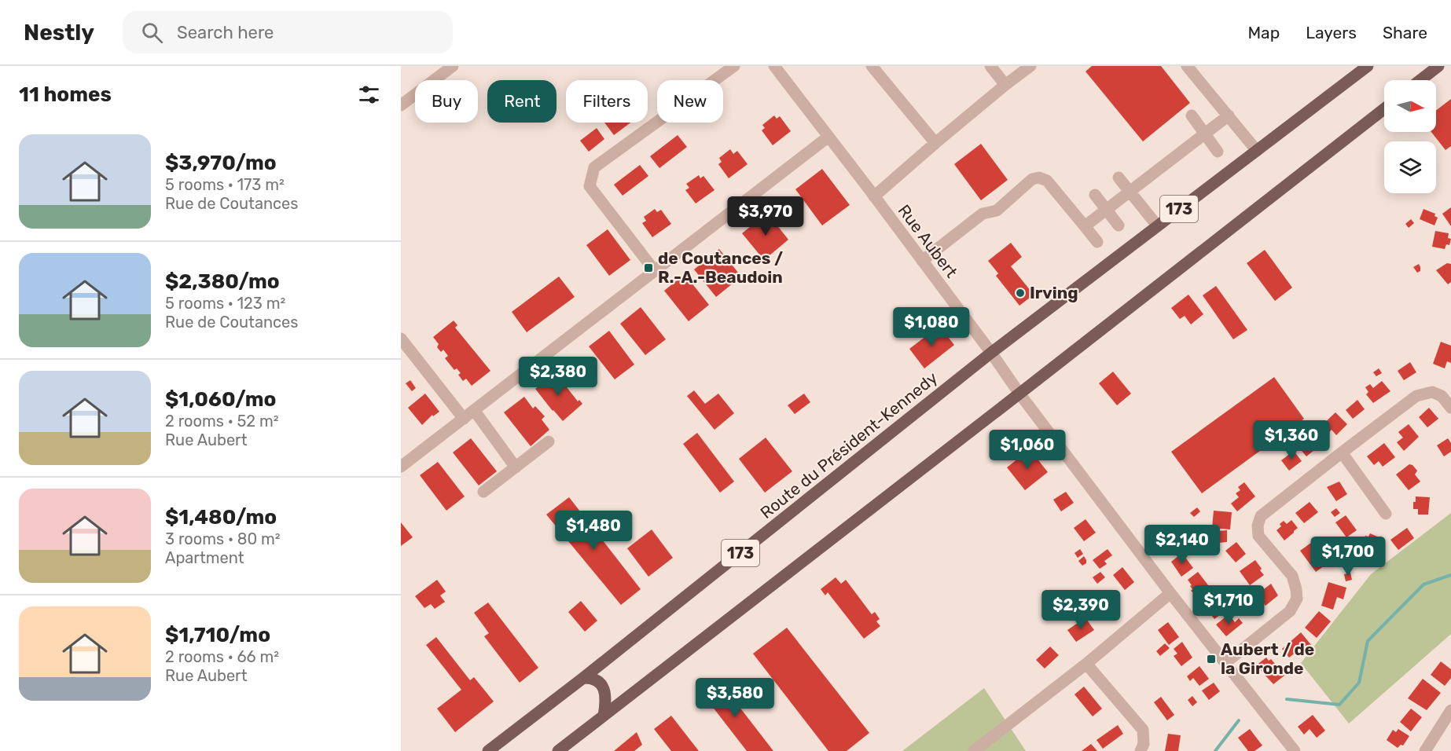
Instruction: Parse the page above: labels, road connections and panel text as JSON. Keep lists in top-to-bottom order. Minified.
{"streets":{"main road":["173","Route du Président-Kennedy"],"street":["Rue Aubert"]},"crossings":[["173","Rue Aubert"],["Rue Aubert","Route du Président-Kennedy"]],"places":{"transit":["de Coutances / R.-A.-Beaudoin","Aubert / de la Gironde"],"other":["Irving"]},"north":"right","page":{"header":"Nestly","search":"Search here","nav":["Map","Layers","Share"],"heading":"11 homes","chip":["Buy","Rent","Filters","New"],"list":[{"name":"$3,970/mo","note":"5 rooms · 173 m² · Rue de Coutances"},{"name":"$2,380/mo","note":"5 rooms · 123 m² · Rue de Coutances"},{"name":"$1,060/mo","note":"2 rooms · 52 m² · Rue Aubert"},{"name":"$1,480/mo","note":"3 rooms · 80 m² · Apartment"},{"name":"$1,710/mo","note":"2 rooms · 66 m² · Rue Aubert"}],"price":["$3,970","$1,080","$2,380","$1,360","$1,060","$1,480","$2,140","$1,700","$1,710","$2,390","$3,580"]}}
